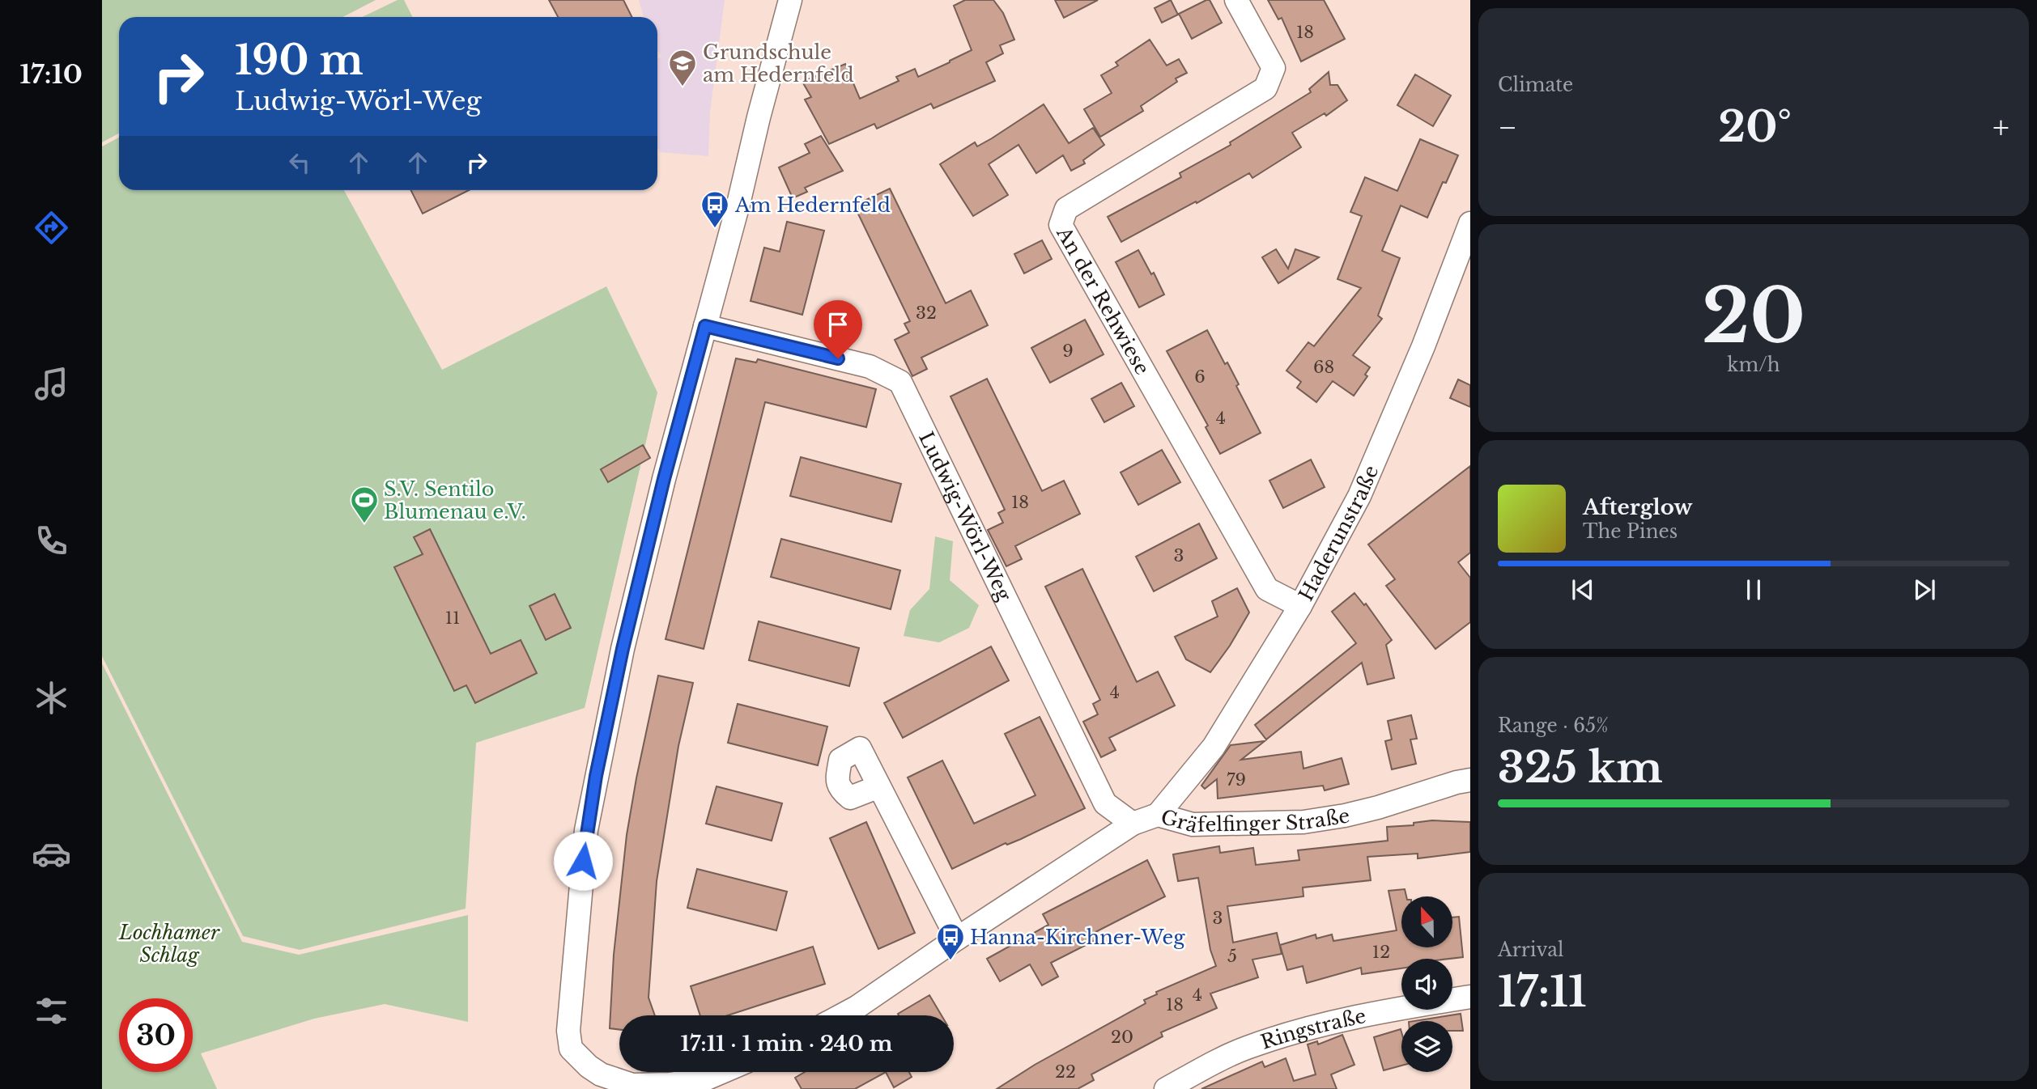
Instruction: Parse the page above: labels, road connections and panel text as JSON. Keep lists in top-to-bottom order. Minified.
{"streets":{"street":["An der Rehwiese","Ludwig-Wörl-Weg","Haderunstraße","Gräfelfinger Straße","Ringstraße"]},"crossings":[["An der Rehwiese","Haderunstraße"],["Ludwig-Wörl-Weg","Gräfelfinger Straße"],["Haderunstraße","Gräfelfinger Straße"]],"parks":["Lochhamer Schlag"],"places":{"school or university":["Grundschule am Hedernfeld"],"bus stop":["Am Hedernfeld","Hanna-Kirchner-Weg"],"sports":["S.V. Sentilo Blumenau e.V."]},"house_numbers":["18","32","9","68","6","4","18","3","11","4","79","3","12","5","4","18","20","22"],"north":"top","page":{"tabs":"17:10","tile":["Climate",["20","km/h"],["Range · 65%","325 km"],["Arrival","17:11"]],"turn":["190 m","Ludwig-Wörl-Weg"],"heat":["−","20°","+"],"song":["Afterglow","The Pines"],"limit":"30","trip":"17:11 · 1 min · 240 m"}}
